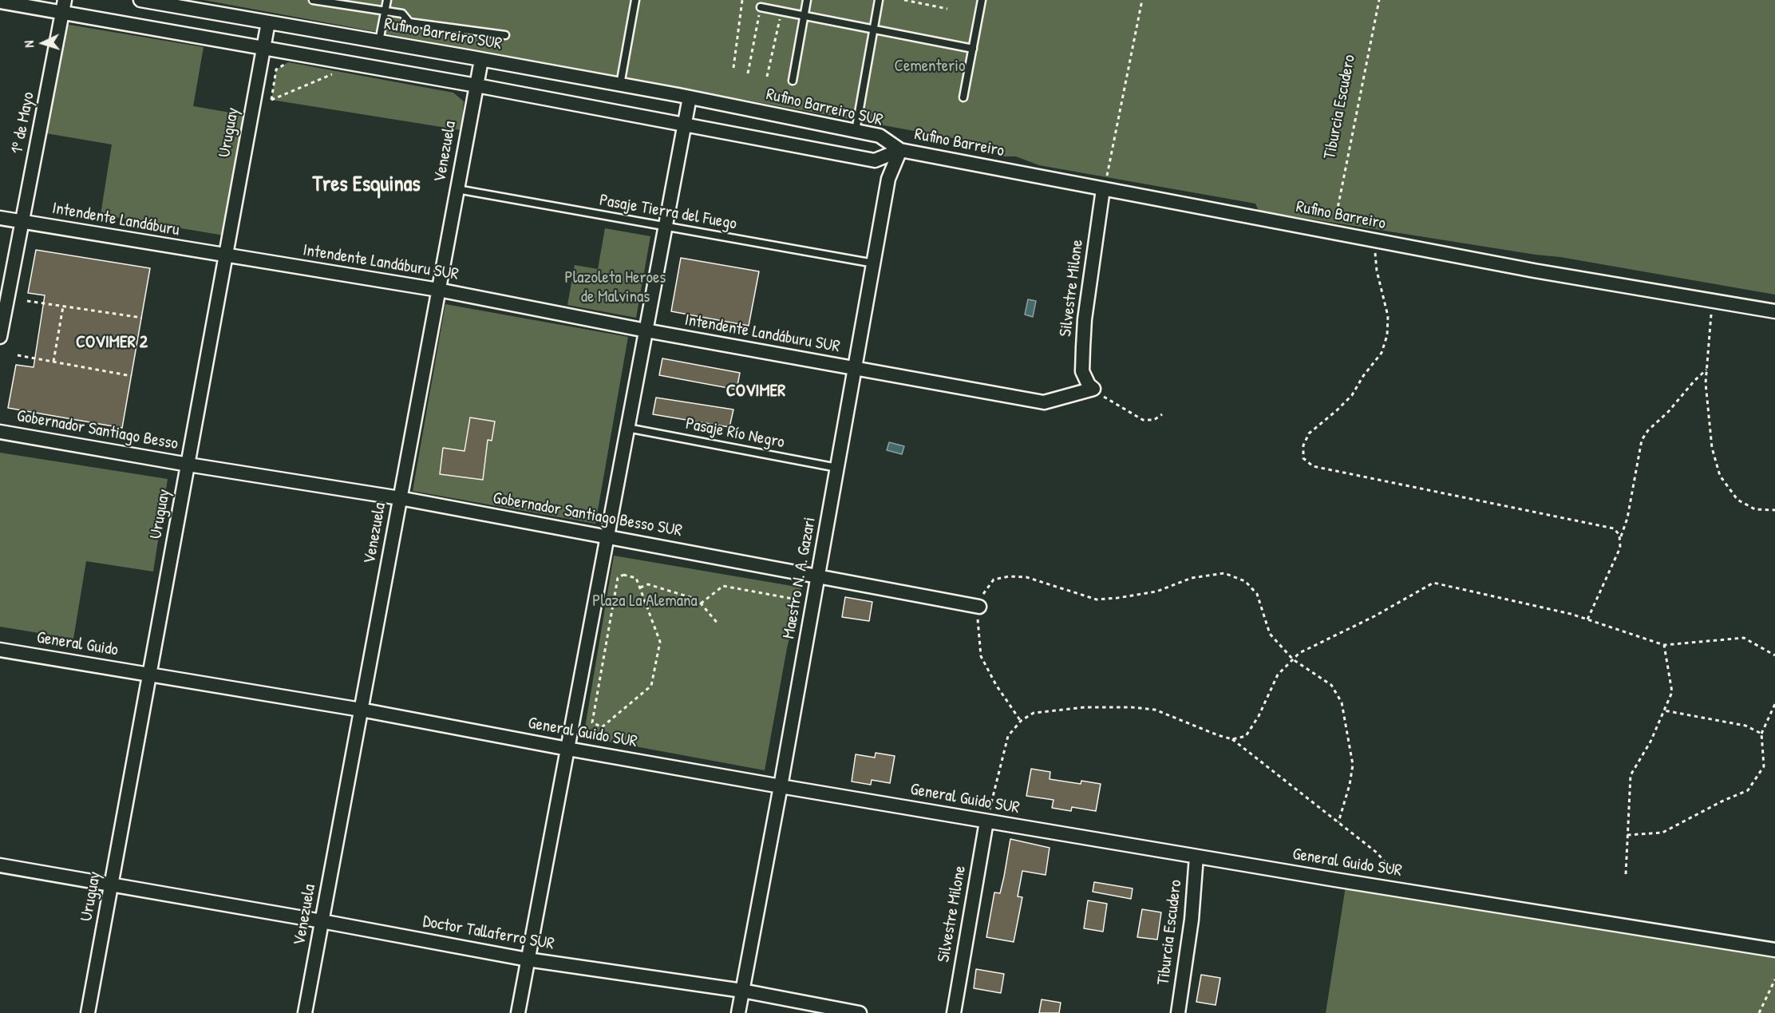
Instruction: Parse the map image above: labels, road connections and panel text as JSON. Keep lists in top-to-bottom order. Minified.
{"streets":{"street":["Rufino Barreiro SUR","Tiburcia Escudero","1º de Mayo","Uruguay","Rufino Barreiro","Venezuela","Intendente Landáburu","Intendente Landáburu SUR","Silvestre Milone","Gobernador Santiago Besso","Gobernador Santiago Besso SUR","Maestro N. A. Gazari","General Guido","General Guido SUR","Doctor Tallaferro SUR"],"lane":["Pasaje Tierra del Fuego","Pasaje Río Negro"]},"crossings":[["Rufino Barreiro SUR","Uruguay"],["Rufino Barreiro SUR","Rufino Barreiro"],["Rufino Barreiro SUR","Venezuela"],["Rufino Barreiro SUR","Maestro N. A. Gazari"],["Tiburcia Escudero","General Guido SUR"],["1º de Mayo","Intendente Landáburu"],["Uruguay","Intendente Landáburu"],["Uruguay","Intendente Landáburu SUR"],["Uruguay","Gobernador Santiago Besso"],["Uruguay","Gobernador Santiago Besso SUR"],["Uruguay","General Guido"],["Uruguay","General Guido SUR"],["Uruguay","Doctor Tallaferro SUR"],["Rufino Barreiro","Silvestre Milone"],["Rufino Barreiro","Maestro N. A. Gazari"],["Venezuela","Pasaje Tierra del Fuego"],["Venezuela","Intendente Landáburu SUR"],["Venezuela","Gobernador Santiago Besso SUR"],["Venezuela","General Guido SUR"],["Venezuela","Doctor Tallaferro SUR"],["Pasaje Tierra del Fuego","Maestro N. A. Gazari"],["Intendente Landáburu","Intendente Landáburu SUR"],["Intendente Landáburu SUR","Silvestre Milone"],["Intendente Landáburu SUR","Maestro N. A. Gazari"],["Silvestre Milone","General Guido SUR"],["Gobernador Santiago Besso","Gobernador Santiago Besso SUR"],["Pasaje Río Negro","Maestro N. A. Gazari"],["Gobernador Santiago Besso SUR","Maestro N. A. Gazari"],["Maestro N. A. Gazari","General Guido SUR"],["Maestro N. A. Gazari","Doctor Tallaferro SUR"],["General Guido","General Guido SUR"]],"districts":["Tres Esquinas","COVIMER 2","COVIMER"],"parks":["Cementerio","Plazoleta Heroes de Malvinas","Plaza La Alemana"],"north":"left"}
